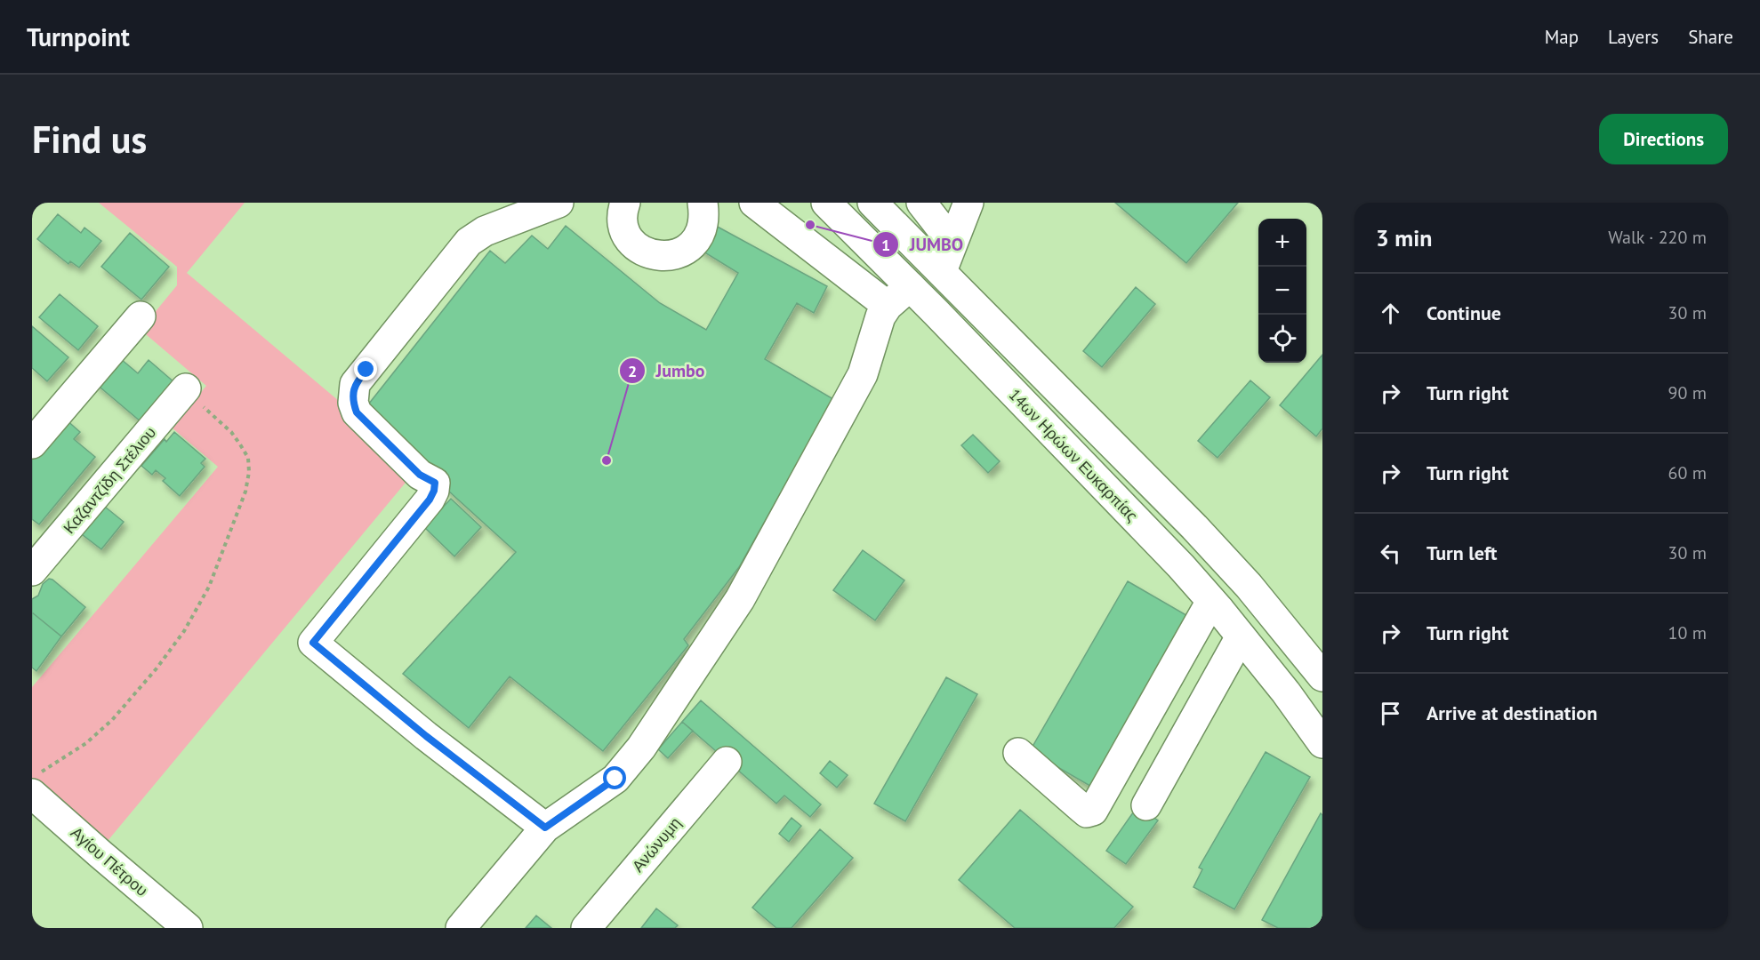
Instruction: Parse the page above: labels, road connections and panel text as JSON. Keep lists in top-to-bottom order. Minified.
{"streets":{"main road":["14ων Ηρώων Ευκαρπίας","Καζαντζίδη Στέλιου","Ανώνυμη","Αγίου Πέτρου"]},"places":["JUMBO","Jumbo"],"page":{"header":"Turnpoint","nav":["Map","Layers","Share"],"buttons":"Directions","title":"Find us","heading":["3 min","Walk · 220 m"],"map_buttons":["+","−"],"list":[["Continue","30 m"],["Turn right","90 m"],["Turn right","60 m"],["Turn left","30 m"],["Turn right","10 m"],"Arrive at destination"]}}
